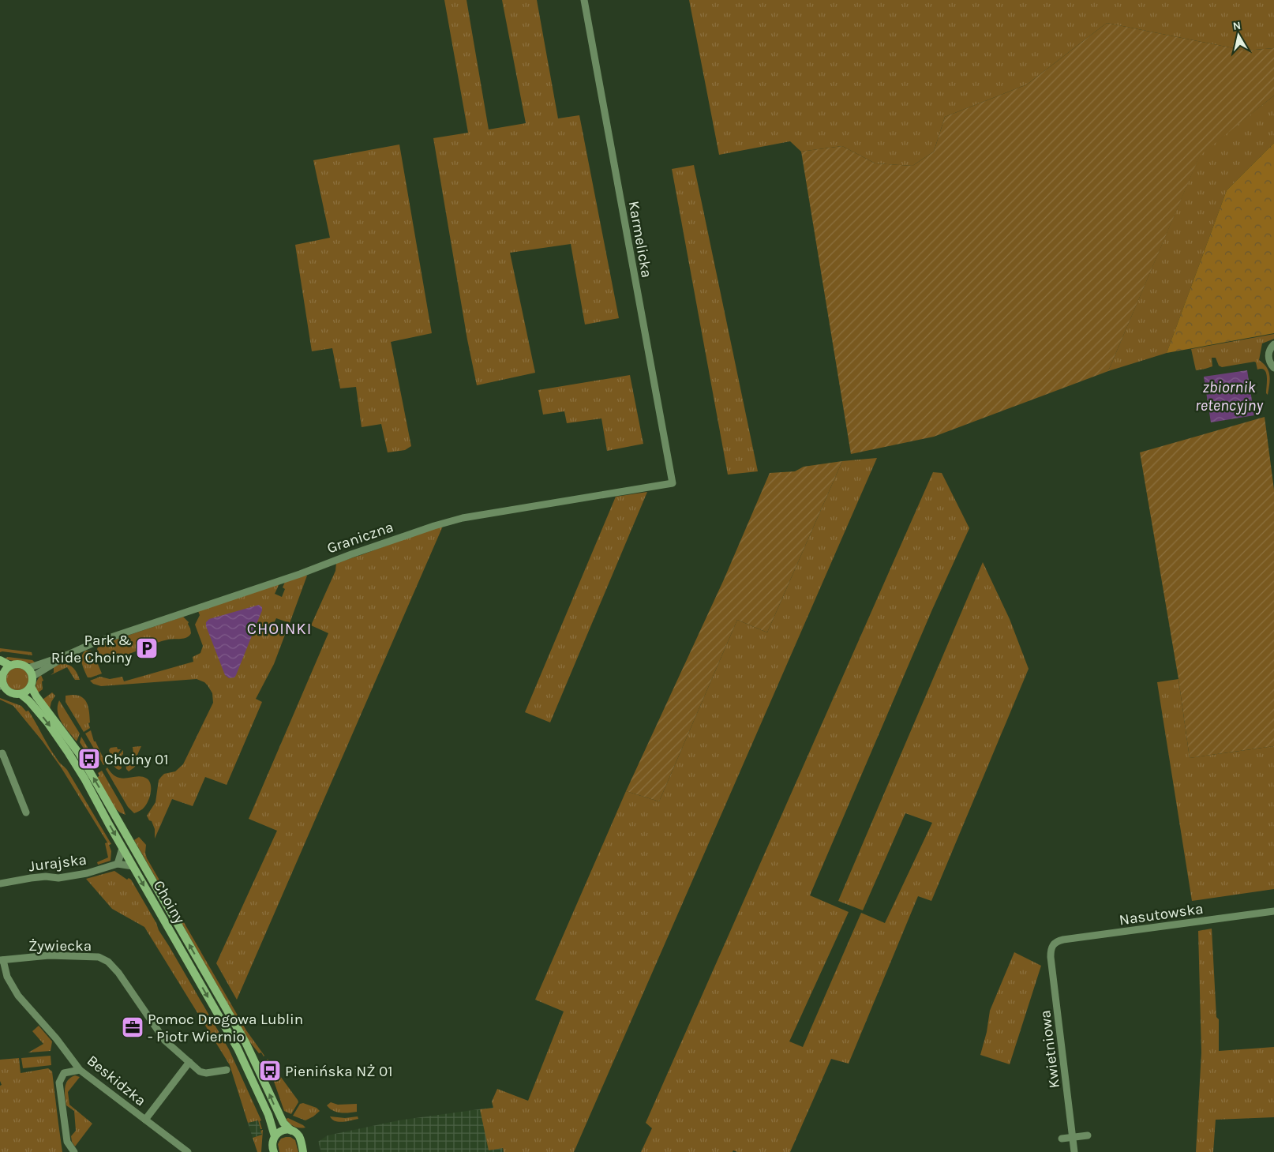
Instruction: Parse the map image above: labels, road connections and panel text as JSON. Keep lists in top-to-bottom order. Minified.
{"streets":{"street":["Karmelicka","Graniczna","Jurajska","Choiny","Nasutowska","Żywiecka","Kwietniowa","Beskidzka"]},"crossings":[["Karmelicka","Graniczna"],["Graniczna","Choiny"],["Jurajska","Choiny"],["Nasutowska","Kwietniowa"],["Żywiecka","Beskidzka"]],"districts":["CHOINKI"],"water":["zbiornik retencyjny"],"places":{"parking":["Park & Ride Choiny"],"bus stop":["Choiny 01","Pienińska NŻ 01"],"office":["Pomoc Drogowa Lublin - Piotr Wiernio"]},"north":"top"}
